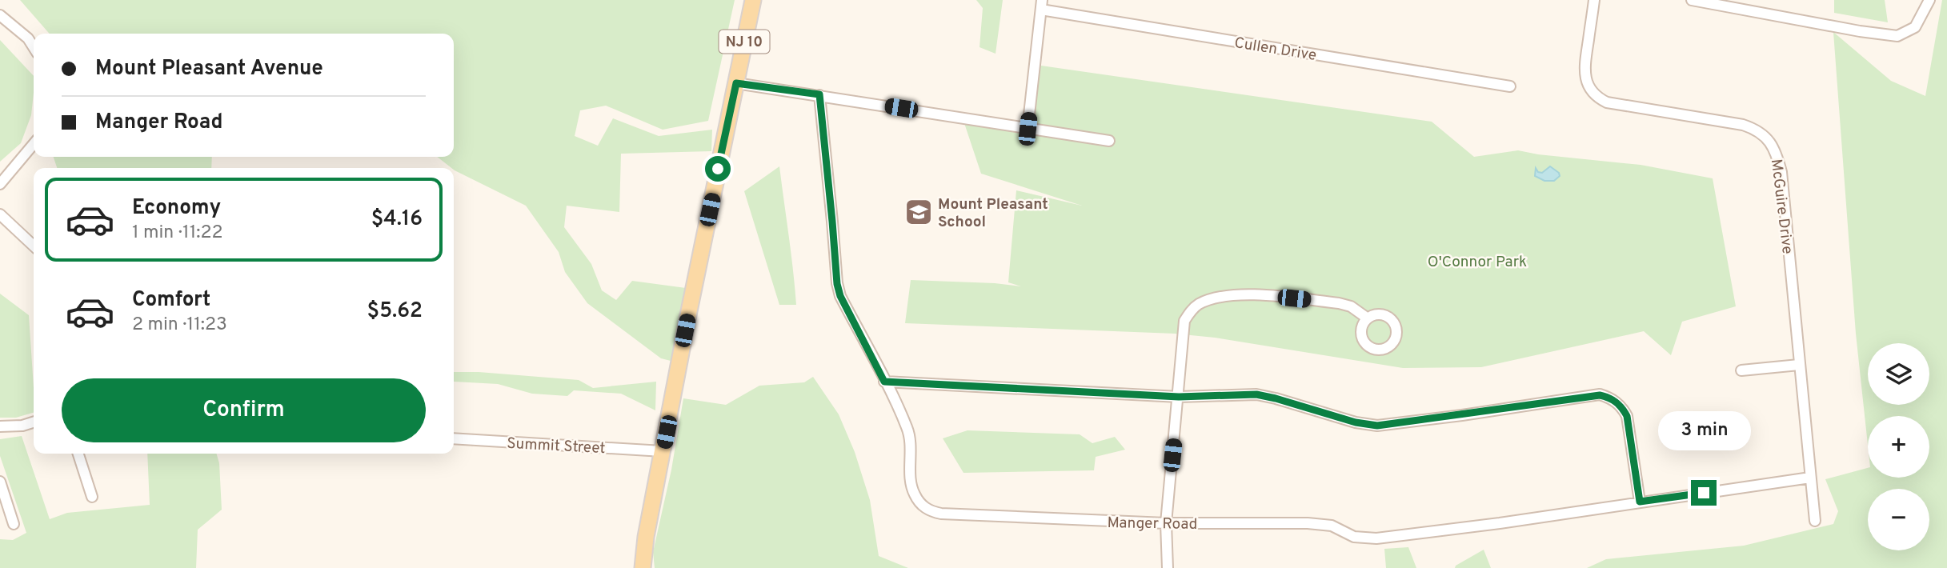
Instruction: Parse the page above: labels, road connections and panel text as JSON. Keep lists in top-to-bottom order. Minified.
{"streets":{"main road":["NJ 10"],"street":["Cullen Drive","McGuire Drive","Summit Street","Manger Road"]},"crossings":[["NJ 10","Summit Street"],["McGuire Drive","Manger Road"]],"parks":["O'Connor Park"],"places":{"school or university":["Mount Pleasant School"]},"page":{"banner":["Mount Pleasant Avenue","Manger Road"],"list":[{"name":"Economy","note":"1 min · 11:22","value":"$4.16"},{"name":"Comfort","note":"2 min · 11:23","value":"$5.62"}],"map_buttons":["+","−"],"buttons":"Confirm","bubble":"3 min"}}
